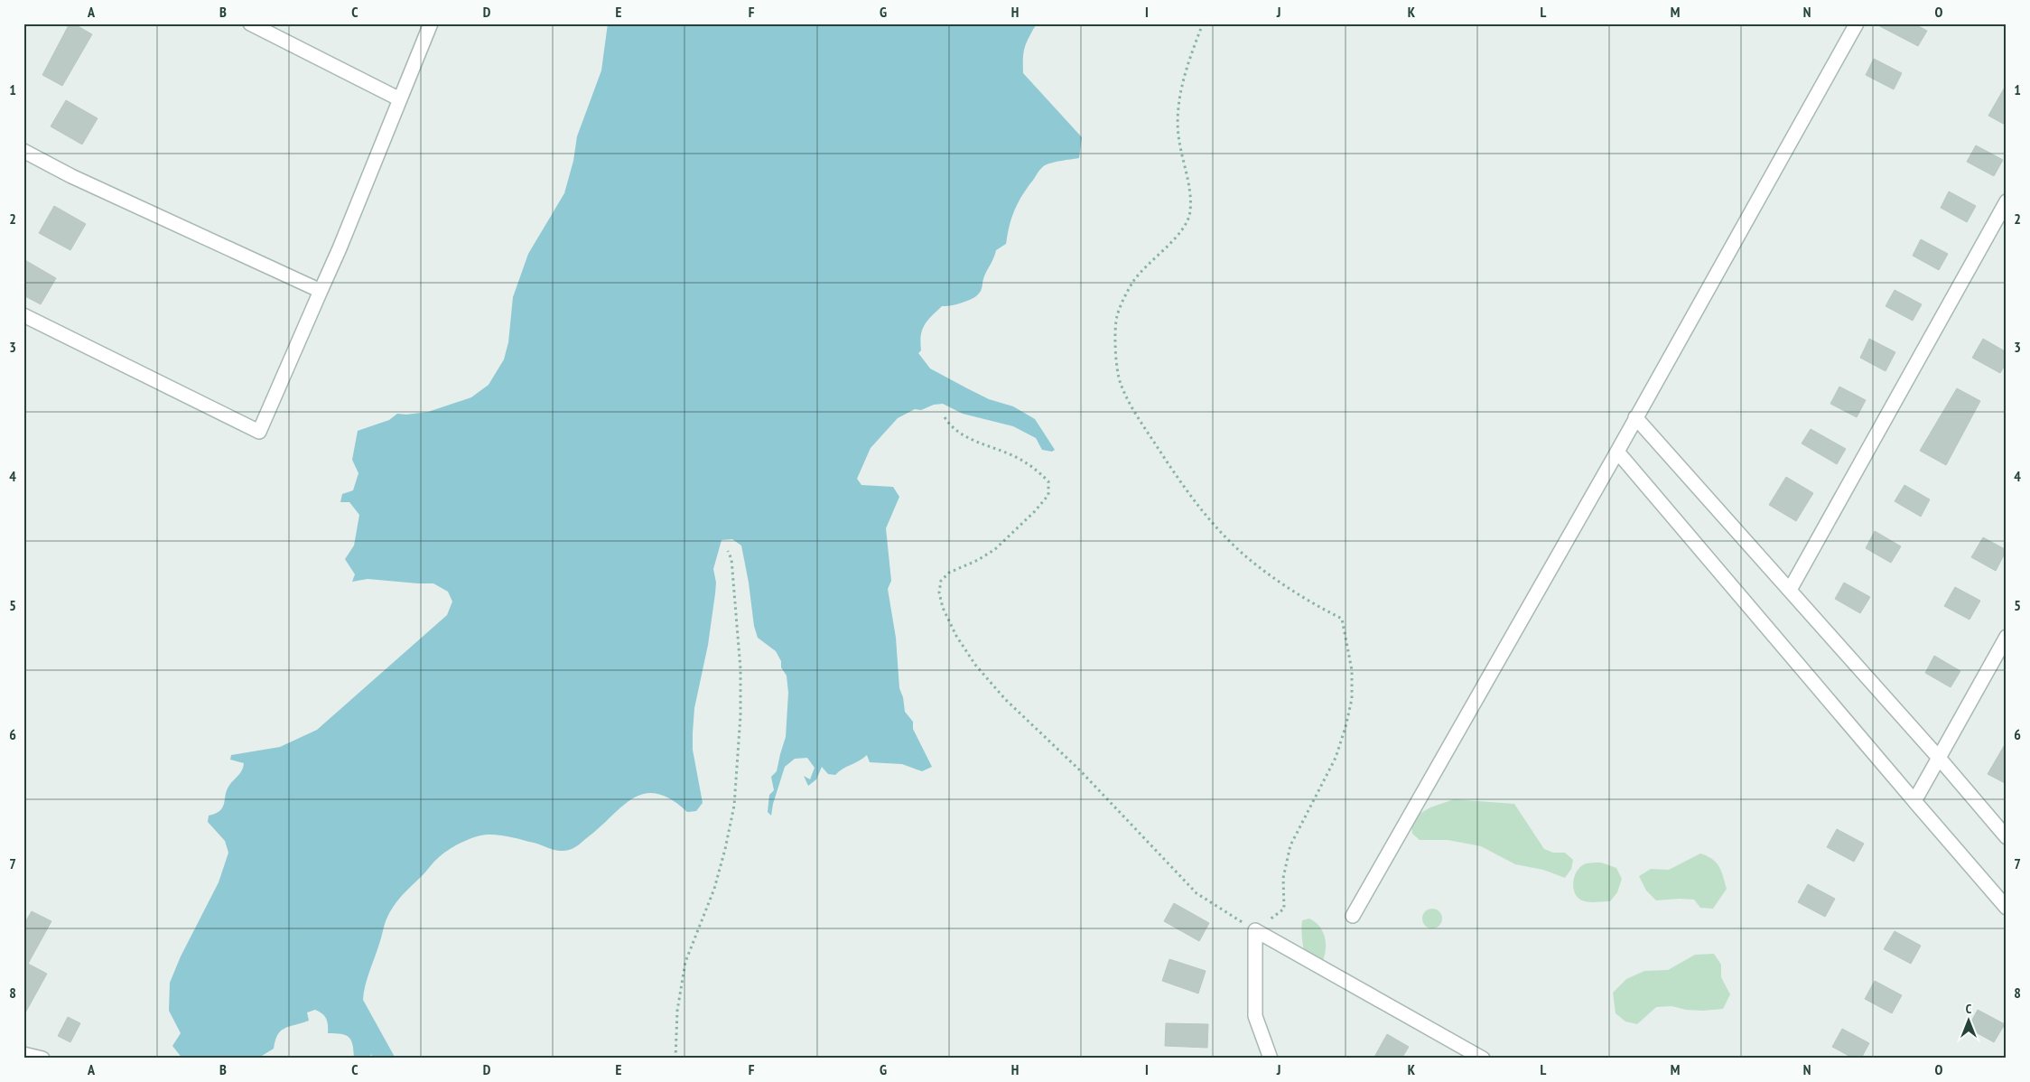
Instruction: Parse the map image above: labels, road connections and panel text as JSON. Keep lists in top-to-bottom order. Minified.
{"north":"top","grid":{"columns":["A","B","C","D","E","F","G","H","I","J","K","L","M","N","O"],"rows":["1","2","3","4","5","6","7","8"]}}
